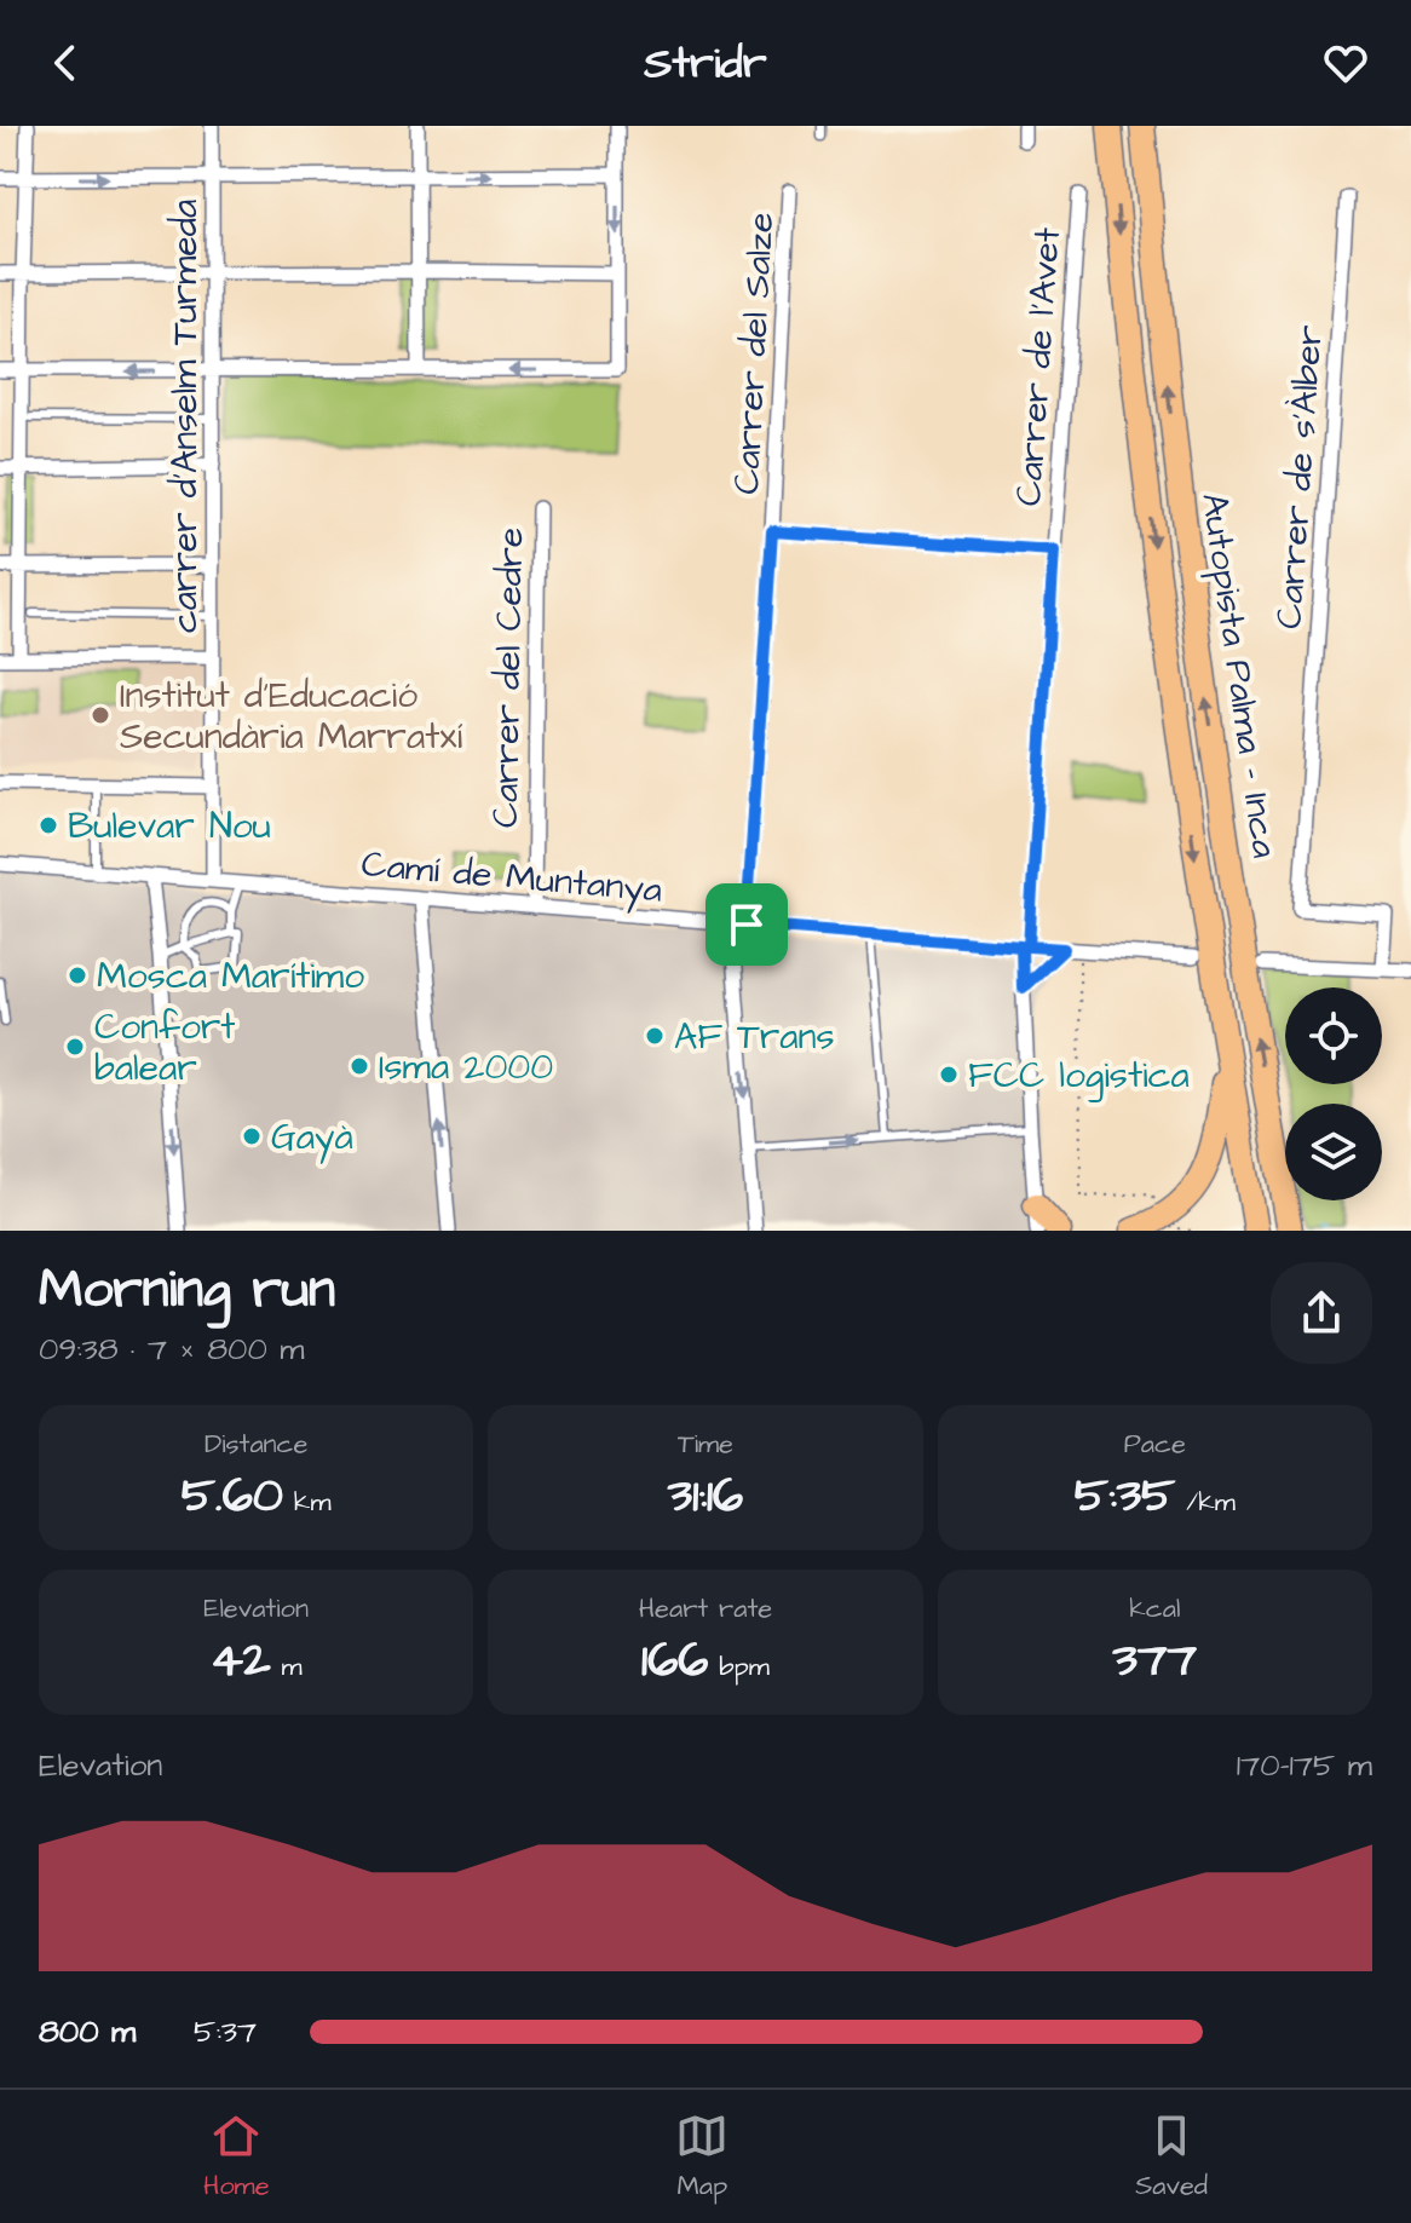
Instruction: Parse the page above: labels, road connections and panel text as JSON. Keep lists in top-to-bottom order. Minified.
{"streets":{"highway":["Autopista Palma - Inca"],"street":["Carrer del Salze","Carrer de l'Avet","carrer d'Anselm Turmeda","Carrer de s'Àlber","Carrer del Cedre","Camí de Muntanya"]},"crossings":[["Carrer del Salze","Camí de Muntanya"],["Carrer de l'Avet","Camí de Muntanya"],["carrer d'Anselm Turmeda","Camí de Muntanya"],["Carrer del Cedre","Camí de Muntanya"]],"places":["Institut d'Educació Secundària Marratxí","Bulevar Nou","Mosca Marítimo","AF Trans","Confort balear","Isma 2000","FCC logistica","Gayà"],"page":{"header":"Stridr","heading":["Morning run","09:38 · 7 × 800 m"],"stats":[["Distance","5.60 km"],["Time","31:16"],["Pace","5:35 /km"],["Elevation","42 m"],["Heart rate","166 bpm"],["kcal","377"]],"chart":["Elevation","170–175 m"],"list":[{"name":"800 m","note":"5:37"}],"tabs":["Home","Map","Saved"]}}
